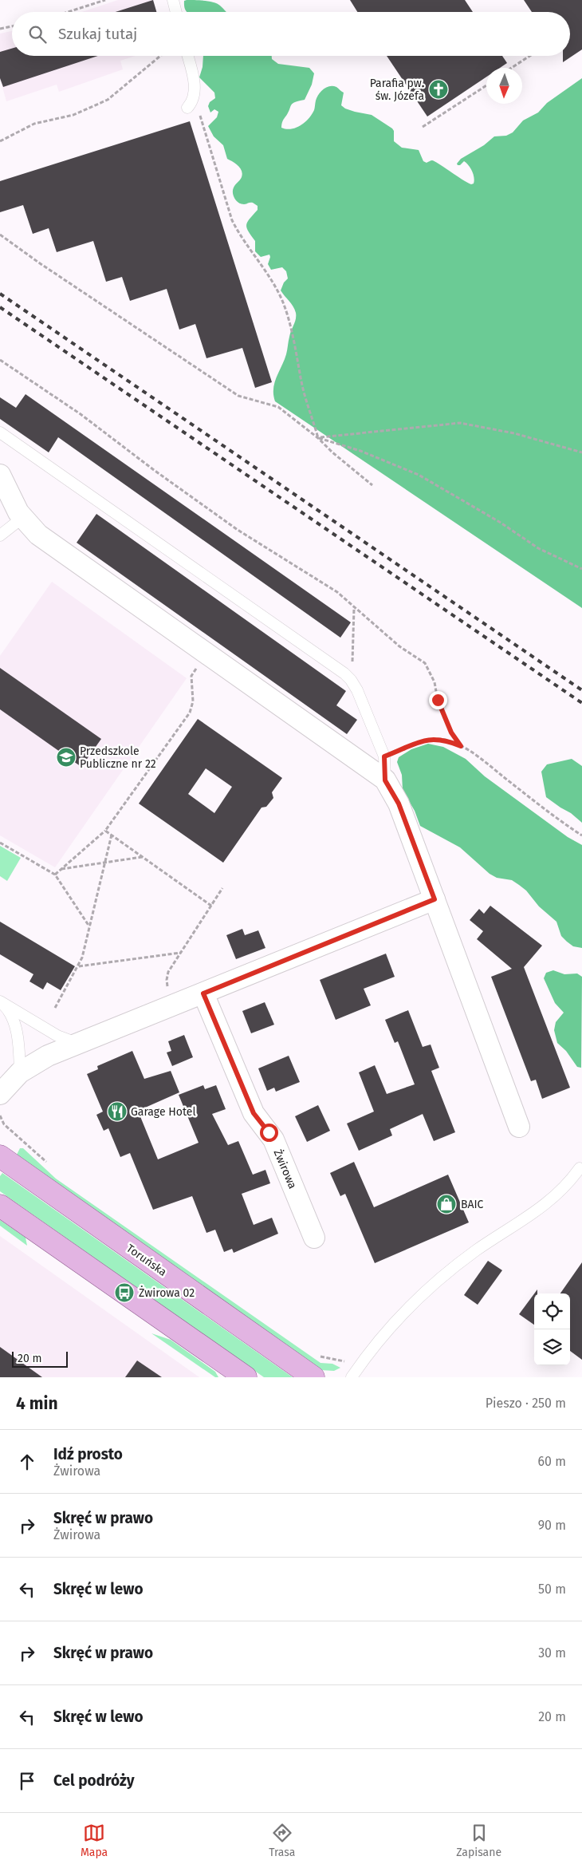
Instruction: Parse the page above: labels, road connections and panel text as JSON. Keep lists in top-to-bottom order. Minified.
{"streets":{"main road":["Toruńska"],"street":["Żwirowa"]},"places":{"church":["Parafia pw. św. Józefa"],"school or university":["Przedszkole Publiczne nr 22"],"restaurant":["Garage Hotel"],"shop":["BAIC"],"bus stop":["Żwirowa 02"]},"scale_bar":"20 m","north":"bottom","page":{"search":"Szukaj tutaj","scale":"20 m","heading":["4 min","Pieszo · 250 m"],"list":[["Idź prosto","Żwirowa","60 m"],["Skręć w prawo","Żwirowa","90 m"],["Skręć w lewo","50 m"],["Skręć w prawo","30 m"],["Skręć w lewo","20 m"],"Cel podróży"],"nav":["Mapa","Trasa","Zapisane"]}}
